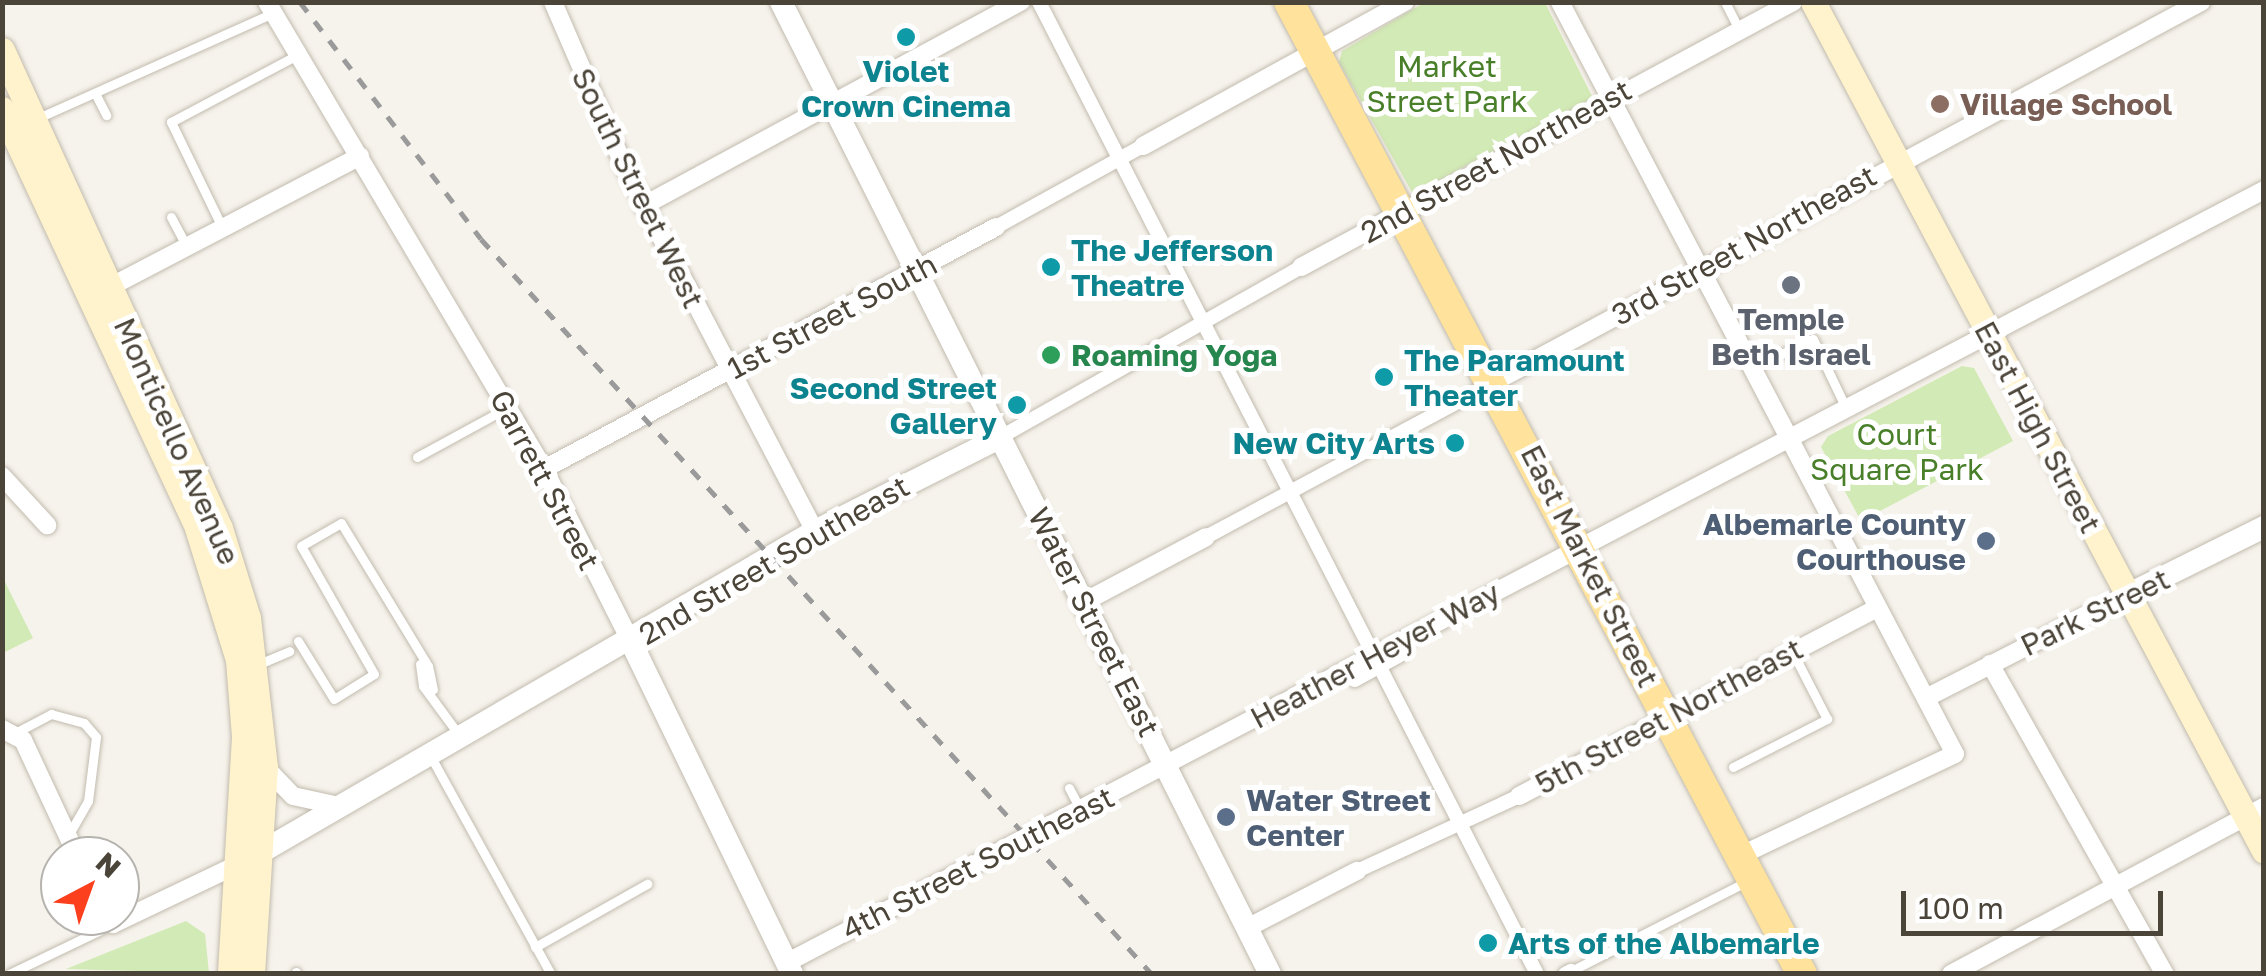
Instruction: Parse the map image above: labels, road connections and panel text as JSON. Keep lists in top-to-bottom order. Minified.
{"streets":{"main road":["East High Street","Monticello Avenue","East Market Street"],"street":["2nd Street Northeast","South Street West","3rd Street Northeast","1st Street South","Garrett Street","2nd Street Southeast","Park Street","Water Street East","Heather Heyer Way","5th Street Northeast","4th Street Southeast"]},"crossings":[["2nd Street Northeast","2nd Street Southeast"],["2nd Street Northeast","East Market Street"],["South Street West","1st Street South"],["South Street West","2nd Street Southeast"],["3rd Street Northeast","East High Street"],["3rd Street Northeast","East Market Street"],["1st Street South","Garrett Street"],["1st Street South","Water Street East"],["East High Street","Park Street"],["East High Street","Heather Heyer Way"],["Monticello Avenue","2nd Street Southeast"],["Garrett Street","2nd Street Southeast"],["Garrett Street","4th Street Southeast"],["2nd Street Southeast","Water Street East"],["East Market Street","Heather Heyer Way"],["East Market Street","5th Street Northeast"],["Water Street East","Heather Heyer Way"],["Water Street East","4th Street Southeast"],["Heather Heyer Way","4th Street Southeast"]],"parks":["Market Street Park","Court Square Park"],"places":["Violet Crown Cinema","Village School","The Jefferson Theatre","Temple Beth Israel","Roaming Yoga","The Paramount Theater","Second Street Gallery","New City Arts","Albemarle County Courthouse","Water Street Center","Arts of the Albemarle"],"scale_bar":"100 m","north":"top right"}
